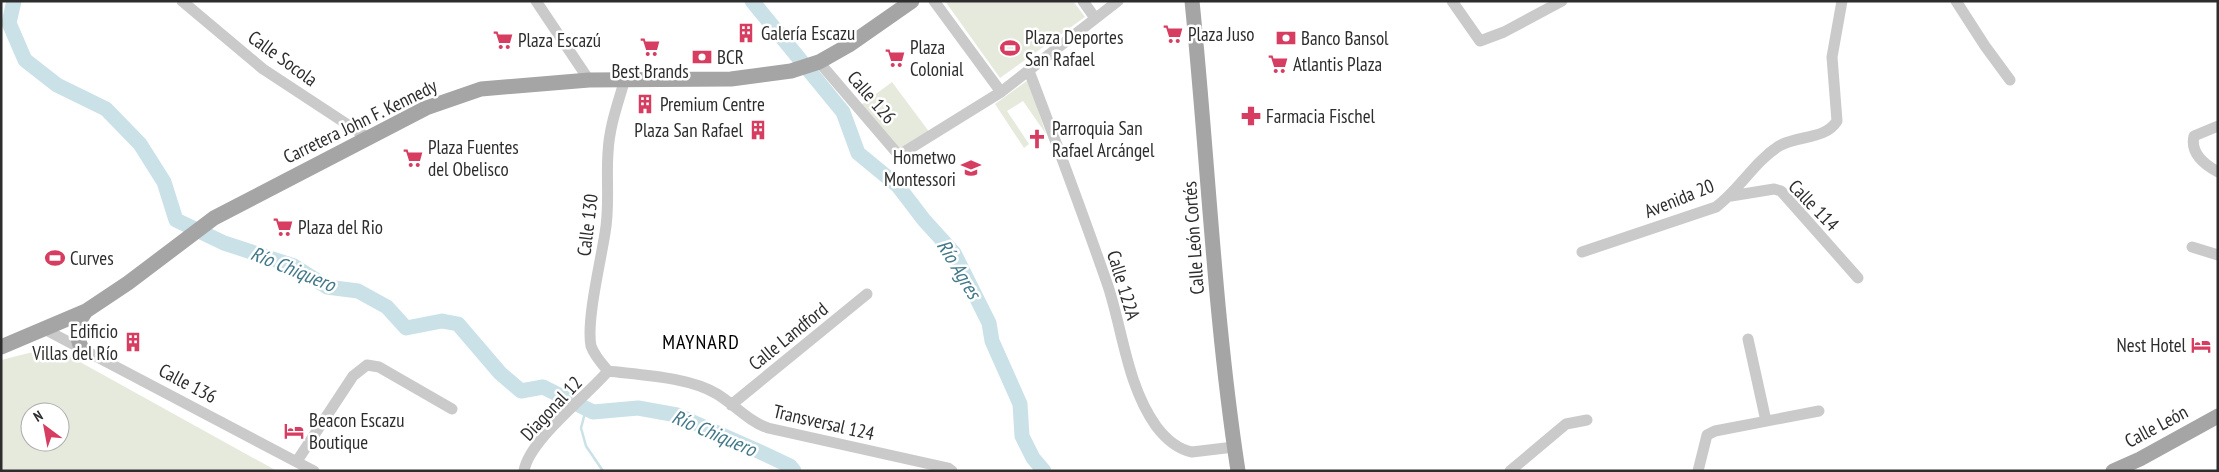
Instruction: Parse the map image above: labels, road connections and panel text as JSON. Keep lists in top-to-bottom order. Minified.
{"streets":{"main road":["Carretera John F. Kennedy","Calle León Cortés","Calle León"],"street":["Calle Socola","Calle 126","Avenida 20","Calle 114","Calle 130","Calle 122A","Calle Landford","Calle 136","Diagonal 12","Transversal 124"]},"crossings":[["Calle Socola","Carretera John F. Kennedy"],["Calle 126","Carretera John F. Kennedy"],["Carretera John F. Kennedy","Calle 130"],["Carretera John F. Kennedy","Calle 136"],["Avenida 20","Calle 114"],["Calle 130","Diagonal 12"],["Calle 130","Transversal 124"],["Calle León Cortés","Calle 122A"],["Calle Landford","Transversal 124"],["Diagonal 12","Transversal 124"]],"districts":["MAYNARD"],"water":["Río Chiquero","Río Agres"],"places":{"building":["Galería Escazu","Premium Centre","Plaza San Rafael","Edificio Villas del Río"],"supermarket":["Plaza Juso","Plaza Escazú","Best Brands","Plaza Colonial","Atlantis Plaza","Plaza Fuentes del Obelisco","Plaza del Rio"],"bank":["Banco Bansol","BCR"],"sports":["Plaza Deportes San Rafael","Curves"],"pharmacy":["Farmacia Fischel"],"church":["Parroquia San Rafael Arcángel"],"school or university":["Hometwo Montessori"],"hotel":["Nest Hotel","Beacon Escazu Boutique"]},"north":"top left"}
